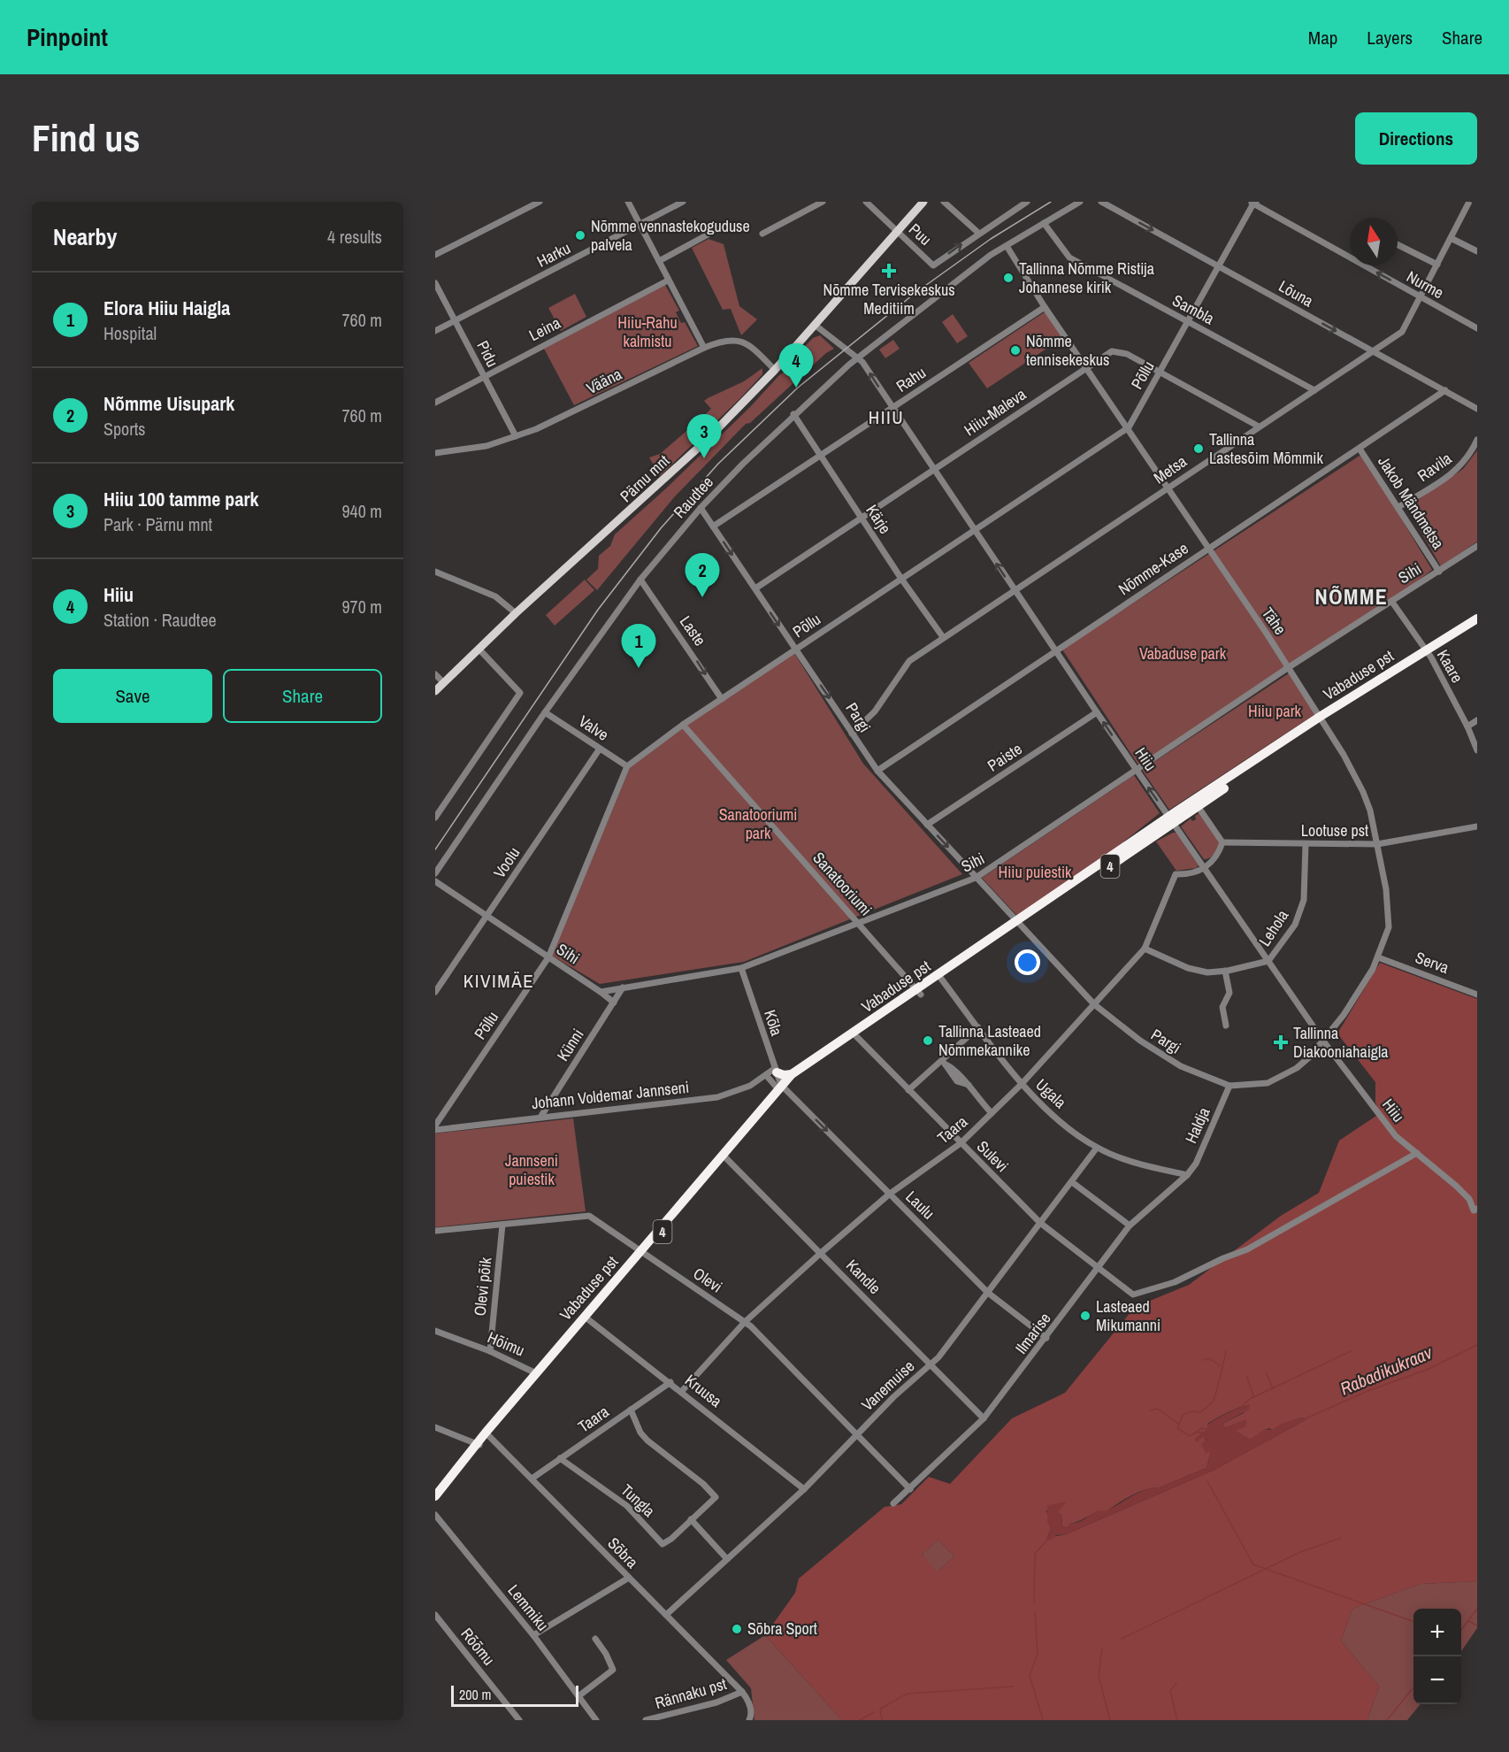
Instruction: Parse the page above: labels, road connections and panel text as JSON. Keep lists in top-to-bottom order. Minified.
{"streets":{"highway":["Vabaduse pst","4"],"main road":["Pärnu mnt"],"street":["Puu","Harku","Nurme","Lõuna","Sambla","Leina","Pidu","Põllu","Rahu","Vääna","Hiiu-Maleva","Ravila","Metsa","Raudtee","Jakob Mändmetsa","Kärje","Nõmme-Kase","Sihi","Tähe","Laste","Kaare","Pargi","Valve","Paiste","Hiiu","Lootuse pst","Voolu","Sanatooriumi","Lehola","Serva","Kõla","Künni","Ugala","Johann Voldemar Jannseni","Haldja","Taara","Sulevi","Laulu","Kandle","Olevi","Olevi põik","Ilmarise","Hõimu","Vanemuise","Kruusa","Tungla","Sõbra","Lemmiku","Rõõmu","Rännaku pst"]},"crossings":[["Puu","Pärnu mnt"],["Harku","Pidu"],["Nurme","Põllu"],["Nurme","Metsa"],["Lõuna","Põllu"],["Lõuna","Metsa"],["Lõuna","Nõmme-Kase"],["Sambla","Põllu"],["Sambla","Metsa"],["Sambla","Raudtee"],["Leina","Pidu"],["Pidu","Vääna"],["Põllu","Hiiu-Maleva"],["Põllu","Kärje"],["Põllu","Sihi"],["Põllu","Tähe"],["Põllu","Laste"],["Põllu","Pargi"],["Põllu","Valve"],["Põllu","Hiiu"],["Põllu","Sanatooriumi"],["Rahu","Kärje"],["Rahu","Tähe"],["Rahu","Pargi"],["Rahu","Hiiu"],["Vääna","Pärnu mnt"],["Hiiu-Maleva","Metsa"],["Hiiu-Maleva","Kärje"],["Hiiu-Maleva","Tähe"],["Hiiu-Maleva","Pargi"],["Hiiu-Maleva","Hiiu"],["Ravila","Jakob Mändmetsa"],["Metsa","Kärje"],["Metsa","Tähe"],["Metsa","Pargi"],["Metsa","Hiiu"],["Pärnu mnt","Hiiu"],["Raudtee","Kärje"],["Raudtee","Tähe"],["Raudtee","Laste"],["Raudtee","Pargi"],["Raudtee","Valve"],["Raudtee","Hiiu"],["Jakob Mändmetsa","Nõmme-Kase"],["Jakob Mändmetsa","Sihi"],["Nõmme-Kase","Tähe"],["Nõmme-Kase","Pargi"],["Nõmme-Kase","Hiiu"],["Sihi","Tähe"],["Sihi","Kaare"],["Sihi","Pargi"],["Sihi","Hiiu"],["Sihi","Voolu"],["Sihi","Sanatooriumi"],["Sihi","Kõla"],["Sihi","Künni"],["Tähe","Vabaduse pst"],["Tähe","Pargi"],["Tähe","Hiiu"],["Tähe","Lootuse pst"],["Tähe","Serva"],["Kaare","Vabaduse pst"],["Vabaduse pst","Pargi"],["Vabaduse pst","Hiiu"],["Vabaduse pst","Sanatooriumi"],["Vabaduse pst","Kõla"],["Vabaduse pst","Ugala"],["Vabaduse pst","Sulevi"],["Vabaduse pst","Laulu"],["Vabaduse pst","Kandle"],["Vabaduse pst","Olevi"],["Vabaduse pst","Hõimu"],["Vabaduse pst","Kruusa"],["Vabaduse pst","Sõbra"],["Pargi","Paiste"],["Pargi","Hiiu"],["Pargi","Haldja"],["Pargi","Taara"],["Valve","Voolu"],["Paiste","Hiiu"],["Hiiu","Lehola"],["Hiiu","Taara"],["Hiiu","Sulevi"],["Lootuse pst","Lehola"],["Lehola","Taara"],["Kõla","Johann Voldemar Jannseni"],["Kõla","Laulu"],["Künni","Johann Voldemar Jannseni"],["Ugala","Haldja"],["Ugala","Taara"],["Ugala","Ilmarise"],["Ugala","Vanemuise"],["Haldja","Ilmarise"],["Taara","Sulevi"],["Taara","Laulu"],["Taara","Kandle"],["Taara","Olevi"],["Taara","Kruusa"],["Taara","Tungla"],["Taara","Sõbra"],["Sulevi","Ilmarise"],["Sulevi","Vanemuise"],["Laulu","Ilmarise"],["Laulu","Vanemuise"],["Kandle","Ilmarise"],["Kandle","Vanemuise"],["Olevi","Olevi põik"],["Olevi","Ilmarise"],["Olevi","Vanemuise"],["Olevi põik","Hõimu"],["Vanemuise","Kruusa"],["Vanemuise","Sõbra"],["Sõbra","Rännaku pst"]],"one_way":["Nurme","Lõuna","Laste","Pargi","Laulu"],"districts":["HIIU","NÕMME","KIVIMÄE"],"water":["Rabadikukraav"],"parks":["Hiiu-Rahu kalmistu","Vabaduse park","Hiiu park","Sanatooriumi park","Hiiu puiestik","Jannseni puiestik"],"places":{"other":["Nõmme vennastekoguduse palvela","Tallinna Nõmme Ristija Johannese kirik","Nõmme tennisekeskus","Tallinna Lastesõim Mõmmik","Tallinna Lasteaed Nõmmekannike","Lasteaed Mikumanni","Sõbra Sport"],"health":["Nõmme Tervisekeskus Meditiim","Tallinna Diakooniahaigla"]},"scale_bar":"200 m","north":"top","page":{"header":"Pinpoint","nav":["Map","Layers","Share"],"buttons":["Directions",["Save","Share"]],"title":"Find us","heading":["Nearby","4 results"],"list":[{"mark":"1","name":"Elora Hiiu Haigla","note":"Hospital","value":"760 m"},{"mark":"2","name":"Nõmme Uisupark","note":"Sports","value":"760 m"},{"mark":"3","name":"Hiiu 100 tamme park","note":"Park · Pärnu mnt","value":"940 m"},{"mark":"4","name":"Hiiu","note":"Station · Raudtee","value":"970 m"}],"pins":["4","3","2","1"],"map_buttons":["+","−"],"scale":"200 m"}}
